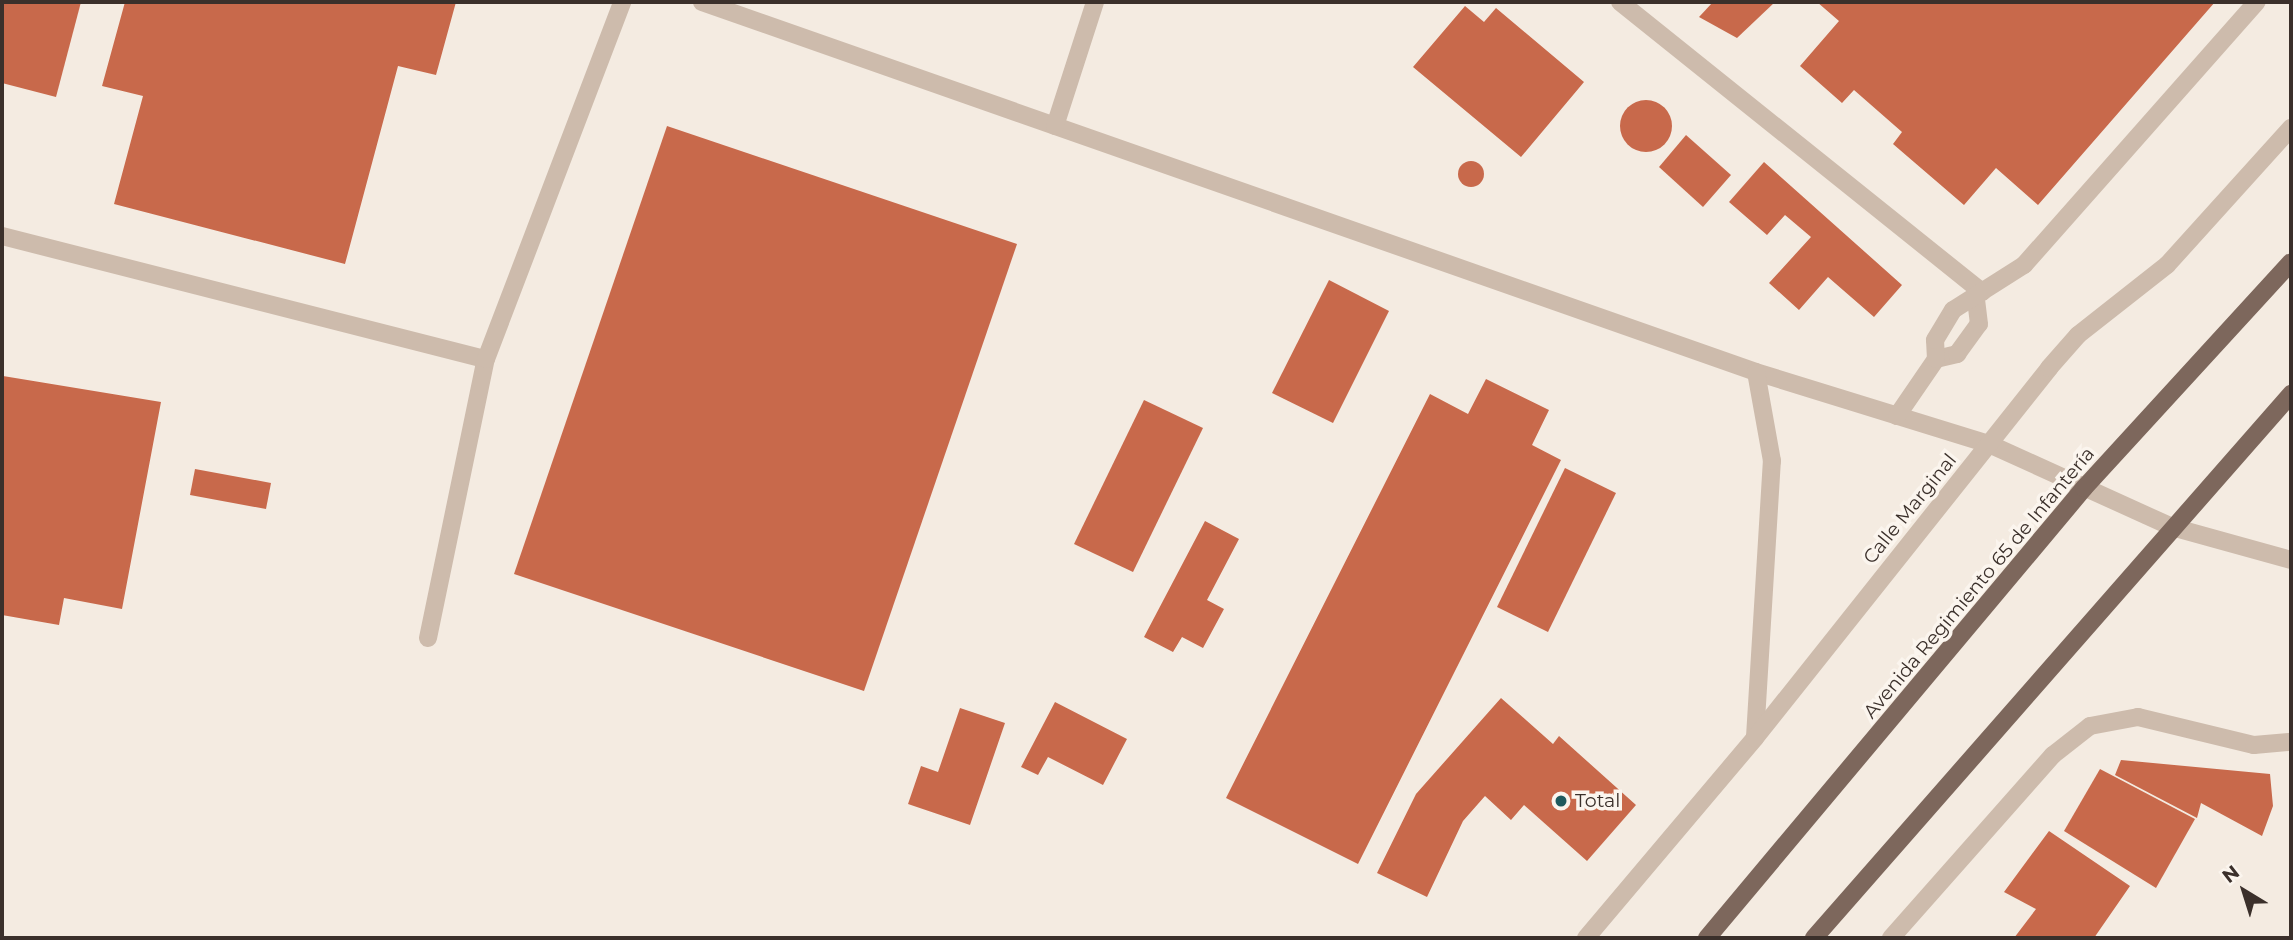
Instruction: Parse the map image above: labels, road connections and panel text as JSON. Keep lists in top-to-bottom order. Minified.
{"streets":{"main road":["Avenida Regimiento 65 de Infantería"],"street":["Calle Marginal"]},"places":["Total"],"north":"top left"}
